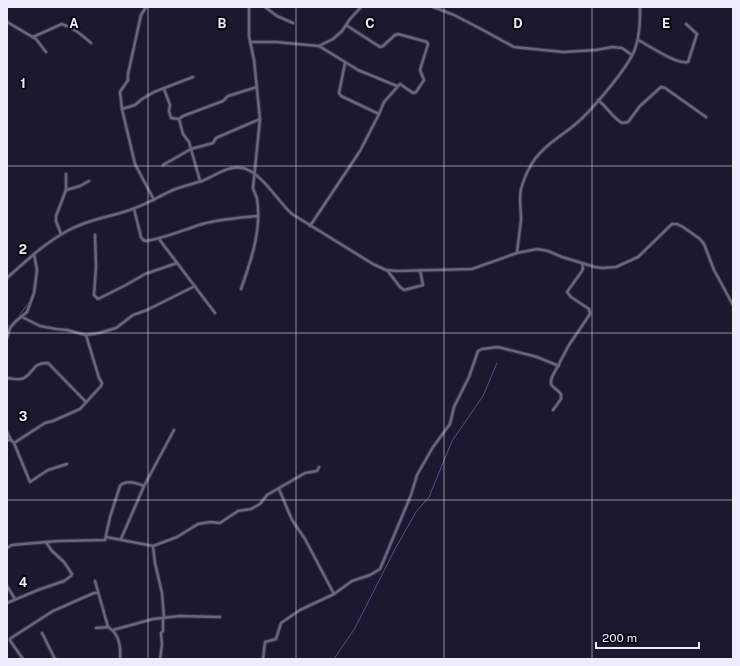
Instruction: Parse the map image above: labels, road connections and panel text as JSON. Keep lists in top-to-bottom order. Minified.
{"scale_bar":"200 m","grid":{"columns":["A","B","C","D","E"],"rows":["1","2","3","4"]}}
